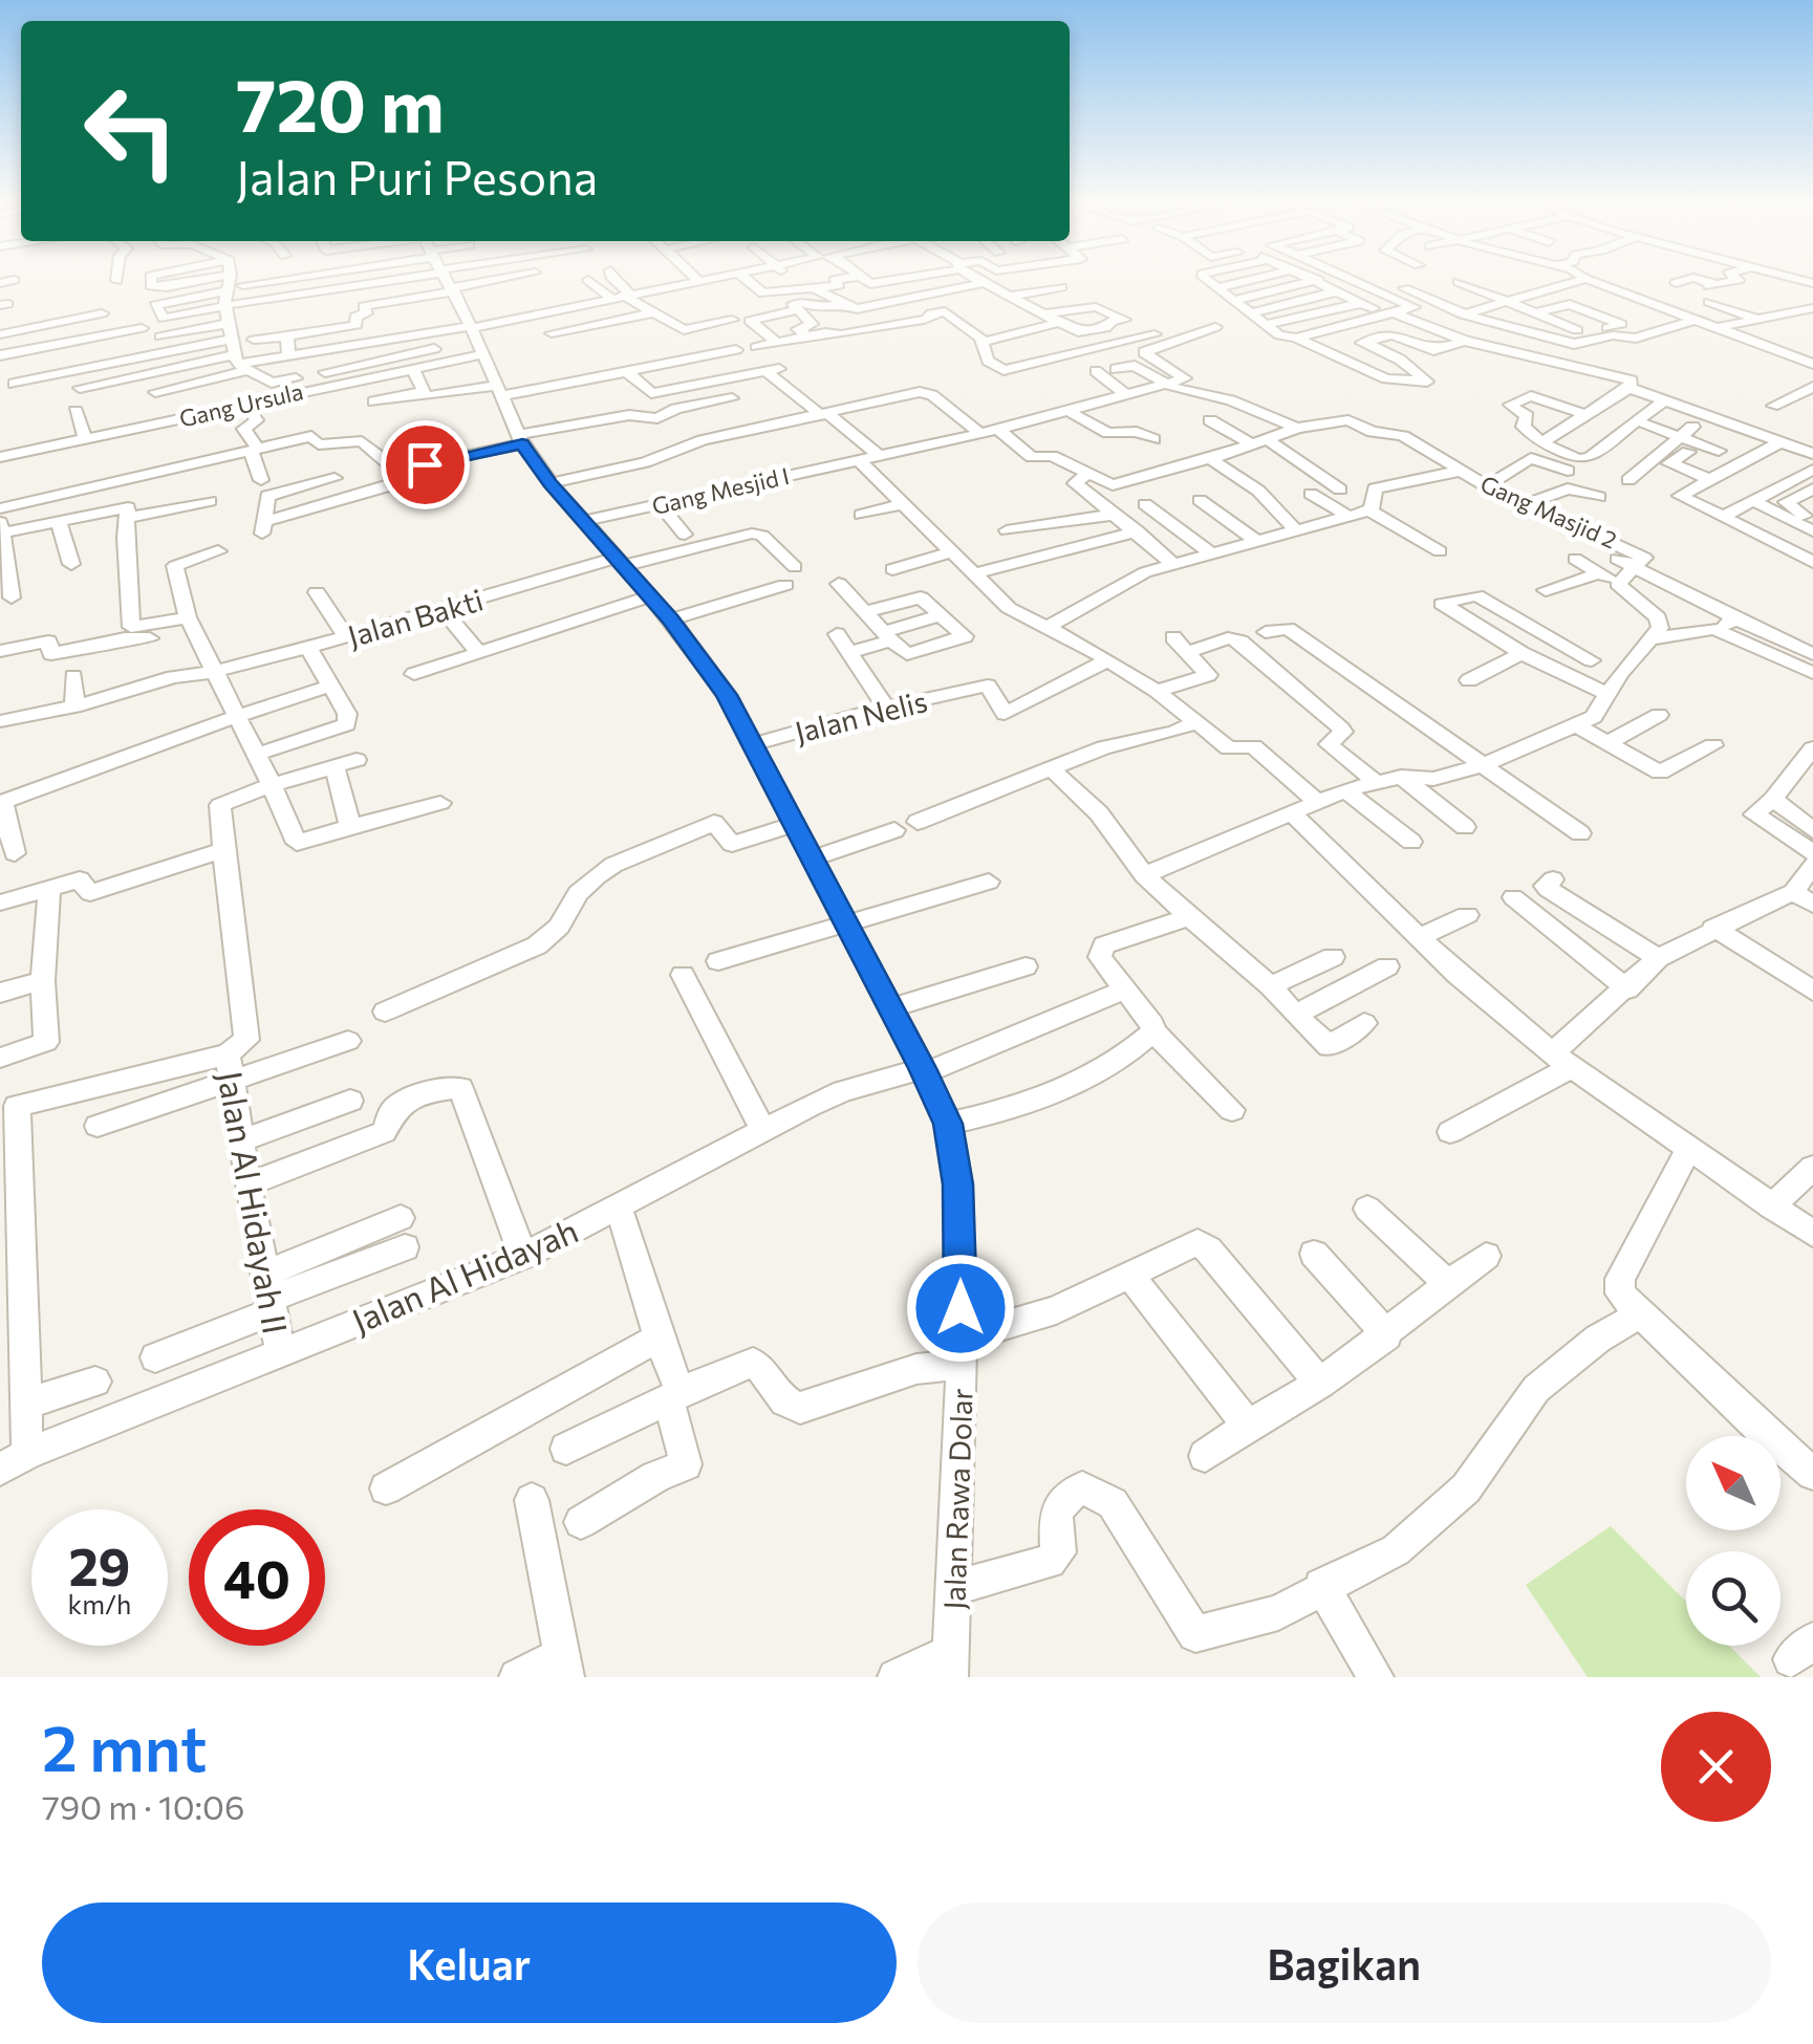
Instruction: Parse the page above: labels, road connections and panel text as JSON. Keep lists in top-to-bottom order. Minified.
{"streets":{"street":["Gang Ursula","Gang Mesjid I","Gang Masjid 2","Jalan Bakti","Jalan Nelis","Jalan Al Hidayah II","Jalan Al Hidayah","Jalan Rawa Dolar"]},"crossings":[["Gang Ursula","Jalan Rawa Dolar"],["Gang Mesjid I","Jalan Rawa Dolar"],["Jalan Bakti","Jalan Rawa Dolar"],["Jalan Nelis","Jalan Rawa Dolar"],["Jalan Al Hidayah II","Jalan Al Hidayah"],["Jalan Al Hidayah","Jalan Rawa Dolar"]],"north":"top left","page":{"turn":["720 m","Jalan Puri Pesona"],"speed":"29 km/h","limit":"40","heading":["2 mnt","790 m · 10:06"],"buttons":["Keluar","Bagikan"]}}
